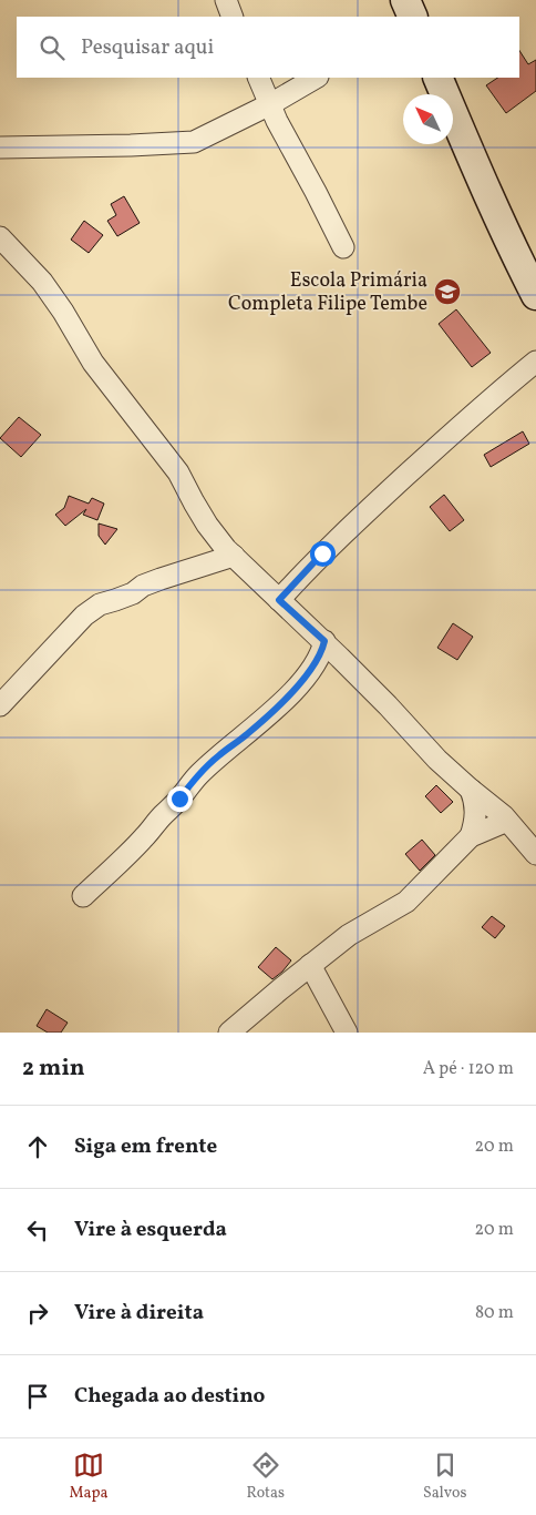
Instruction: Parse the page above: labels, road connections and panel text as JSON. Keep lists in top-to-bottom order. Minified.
{"places":{"school or university":["Escola Primária Completa Filipe Tembe"]},"north":"top left","page":{"search":"Pesquisar aqui","heading":["2 min","A pé · 120 m"],"list":[["Siga em frente","20 m"],["Vire à esquerda","20 m"],["Vire à direita","80 m"],"Chegada ao destino"],"nav":["Mapa","Rotas","Salvos"]}}
